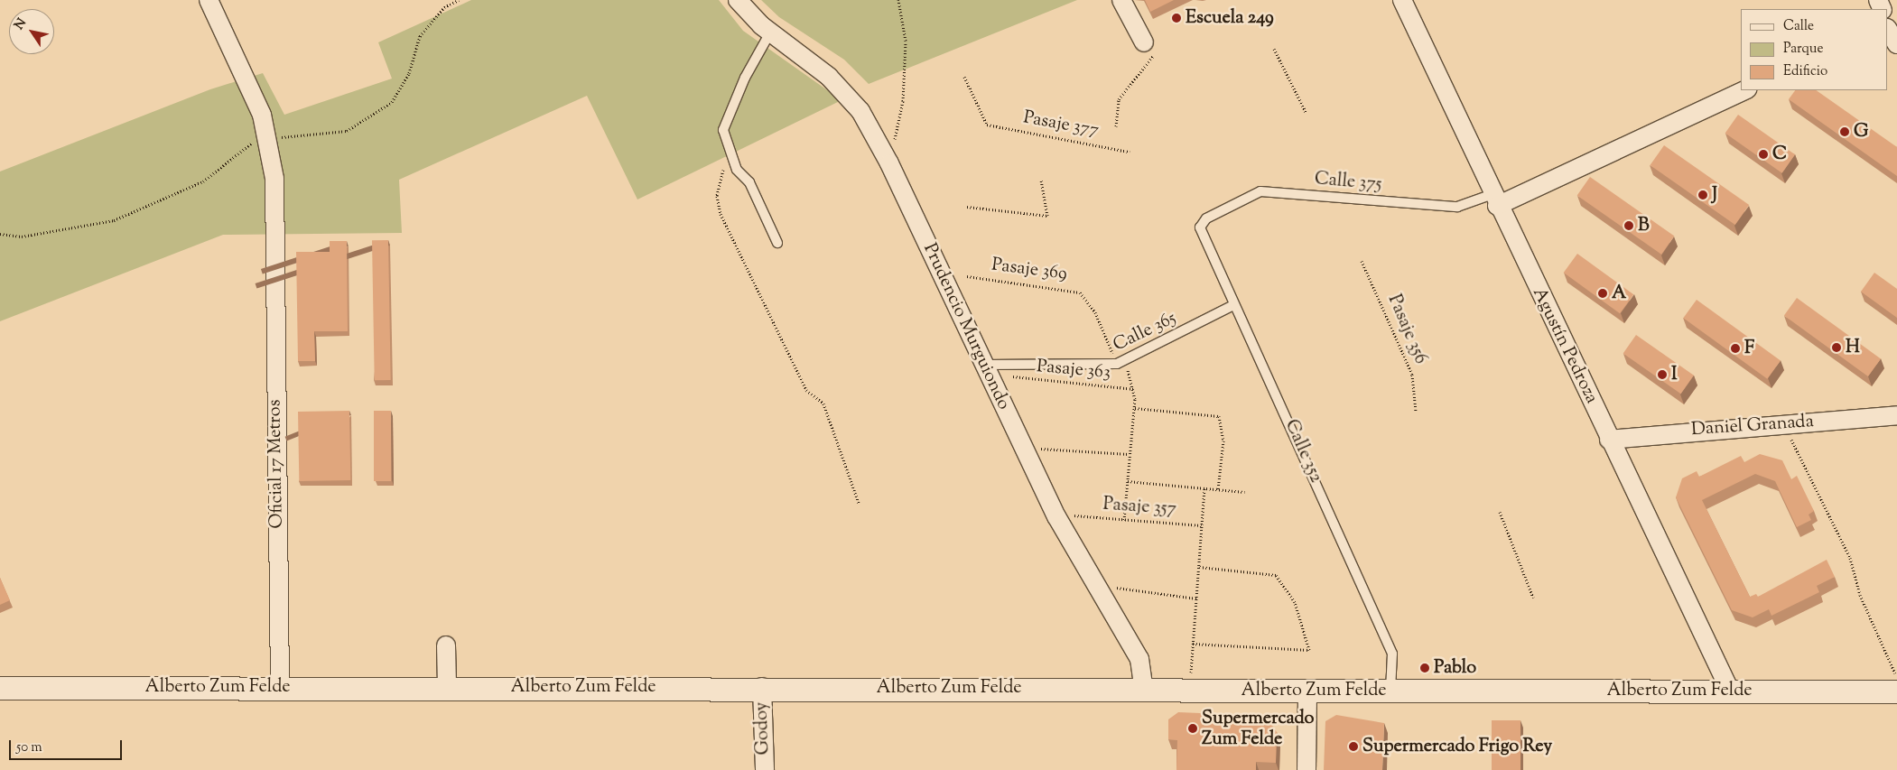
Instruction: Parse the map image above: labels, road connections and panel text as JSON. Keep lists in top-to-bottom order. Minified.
{"streets":{"street":["Prudencio Murguiondo","Agustín Pedroza","Daniel Granada","Oficial 17 Metros","Alberto Zum Felde","Godoy"],"lane":["Calle 375","Calle 365","Calle 352"],"path":["Pasaje 377","Pasaje 369","Pasaje 356","Pasaje 363","Pasaje 357"]},"crossings":[["Calle 375","Agustín Pedroza"],["Calle 375","Calle 352"],["Pasaje 369","Calle 365"],["Prudencio Murguiondo","Calle 365"],["Prudencio Murguiondo","Alberto Zum Felde"],["Calle 365","Calle 352"],["Agustín Pedroza","Daniel Granada"],["Agustín Pedroza","Alberto Zum Felde"],["Calle 352","Alberto Zum Felde"],["Oficial 17 Metros","Alberto Zum Felde"],["Alberto Zum Felde","Godoy"]],"places":["Escuela 249","G","C","J","B","A","H","F","I","Pablo","Supermercado Zum Felde","Supermercado Frigo Rey"],"legend":["Calle","Parque","Edificio"],"scale_bar":"50 m","north":"top left"}
